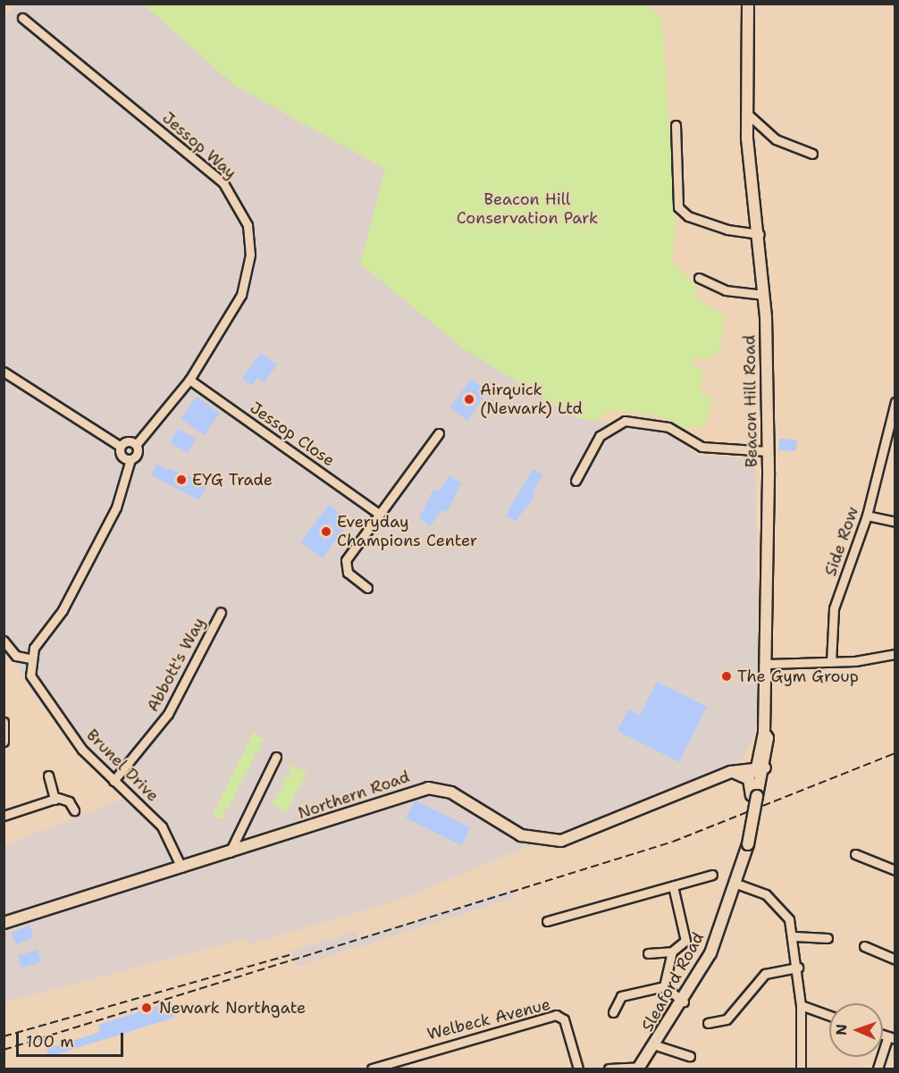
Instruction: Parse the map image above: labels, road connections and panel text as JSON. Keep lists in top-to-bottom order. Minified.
{"streets":{"street":["Jessop Way","Beacon Hill Road","Jessop Close","Side Row","Abbott's Way","Brunel Drive","Northern Road","Sleaford Road","Welbeck Avenue"]},"crossings":[["Jessop Way","Jessop Close"],["Beacon Hill Road","Northern Road"],["Abbott's Way","Brunel Drive"],["Brunel Drive","Northern Road"]],"parks":["Beacon Hill Conservation Park"],"places":["Airquick (Newark) Ltd","EYG Trade","Everyday Champions Center","The Gym Group","Newark Northgate"],"scale_bar":"100 m","north":"left"}
